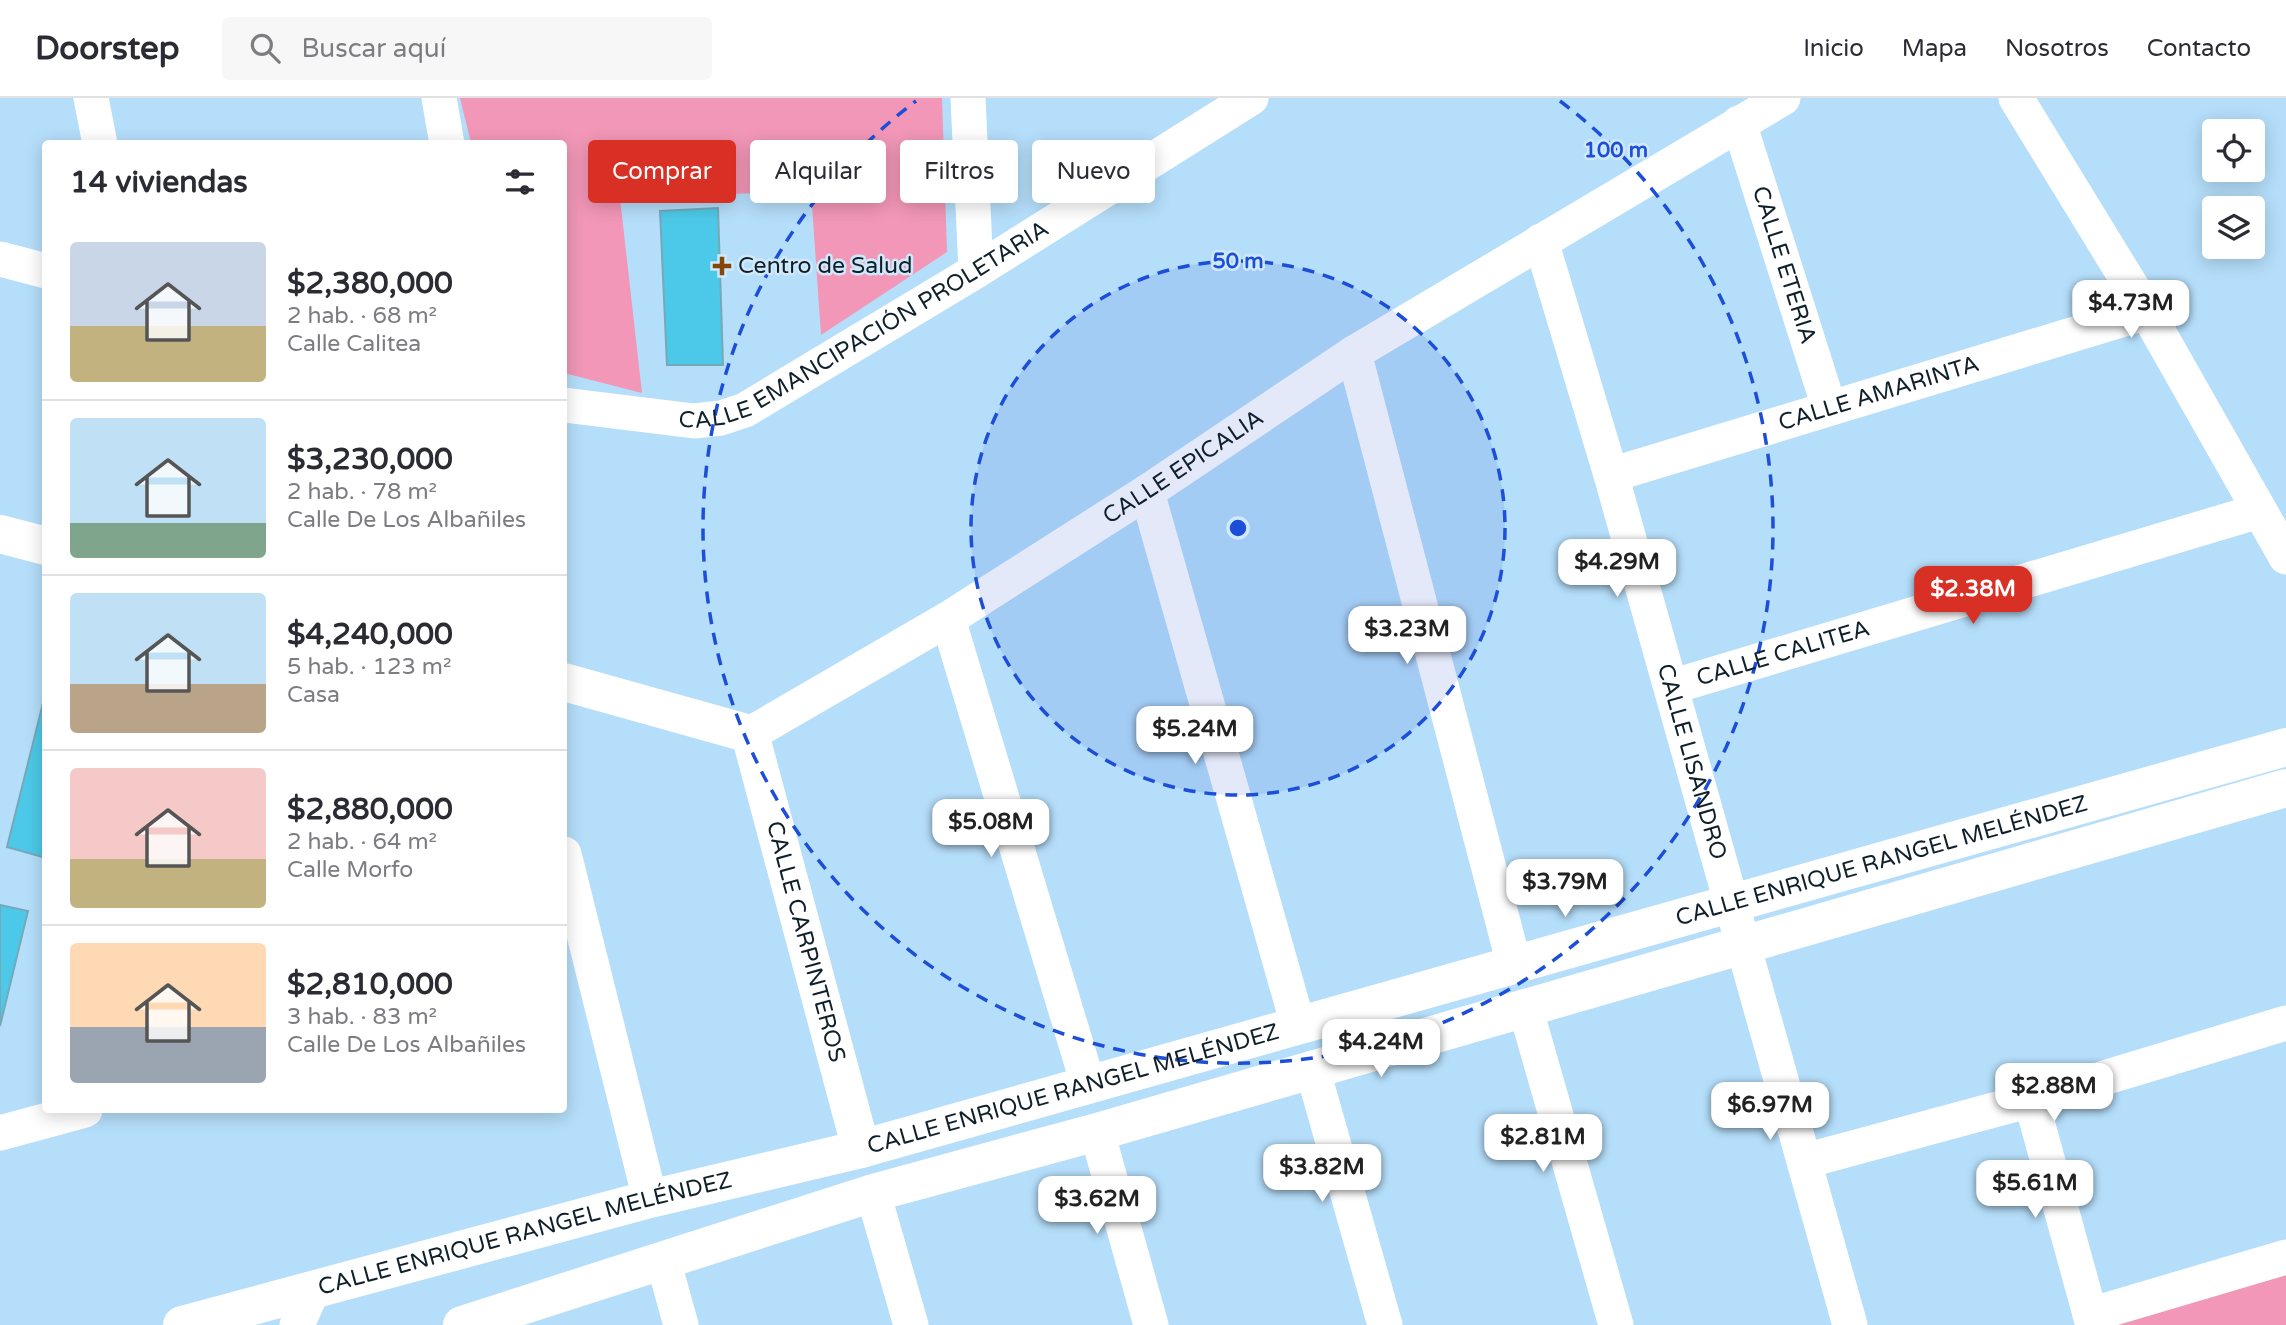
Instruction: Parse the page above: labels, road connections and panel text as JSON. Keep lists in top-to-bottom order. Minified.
{"streets":{"street":["CALLE ETERIA","CALLE EMANCIPACIÓN PROLETARIA","CALLE AMARINTA","CALLE EPICALIA","CALLE CALITEA","CALLE LISANDRO","CALLE ENRIQUE RANGEL MELÉNDEZ","CALLE CARPINTEROS"]},"crossings":[["CALLE ETERIA","CALLE AMARINTA"],["CALLE ETERIA","CALLE EPICALIA"],["CALLE AMARINTA","CALLE LISANDRO"],["CALLE EPICALIA","CALLE LISANDRO"],["CALLE EPICALIA","CALLE CARPINTEROS"],["CALLE CALITEA","CALLE LISANDRO"],["CALLE LISANDRO","CALLE ENRIQUE RANGEL MELÉNDEZ"],["CALLE ENRIQUE RANGEL MELÉNDEZ","CALLE CARPINTEROS"]],"places":{"health":["Centro de Salud"]},"page":{"header":"Doorstep","search":"Buscar aquí","nav":["Inicio","Mapa","Nosotros","Contacto"],"chip":["Comprar","Alquilar","Filtros","Nuevo"],"heading":"14 viviendas","list":[{"name":"$2,380,000","note":"2 hab. · 68 m² · Calle Calitea"},{"name":"$3,230,000","note":"2 hab. · 78 m² · Calle De Los Albañiles"},{"name":"$4,240,000","note":"5 hab. · 123 m² · Casa"},{"name":"$2,880,000","note":"2 hab. · 64 m² · Calle Morfo"},{"name":"$2,810,000","note":"3 hab. · 83 m² · Calle De Los Albañiles"}],"price":["$4.73M","$4.29M","$2.38M","$3.23M","$5.24M","$5.08M","$3.79M","$4.24M","$2.88M","$6.97M","$2.81M","$3.82M","$5.61M","$3.62M"]},"rings":["100 m","50 m"]}
